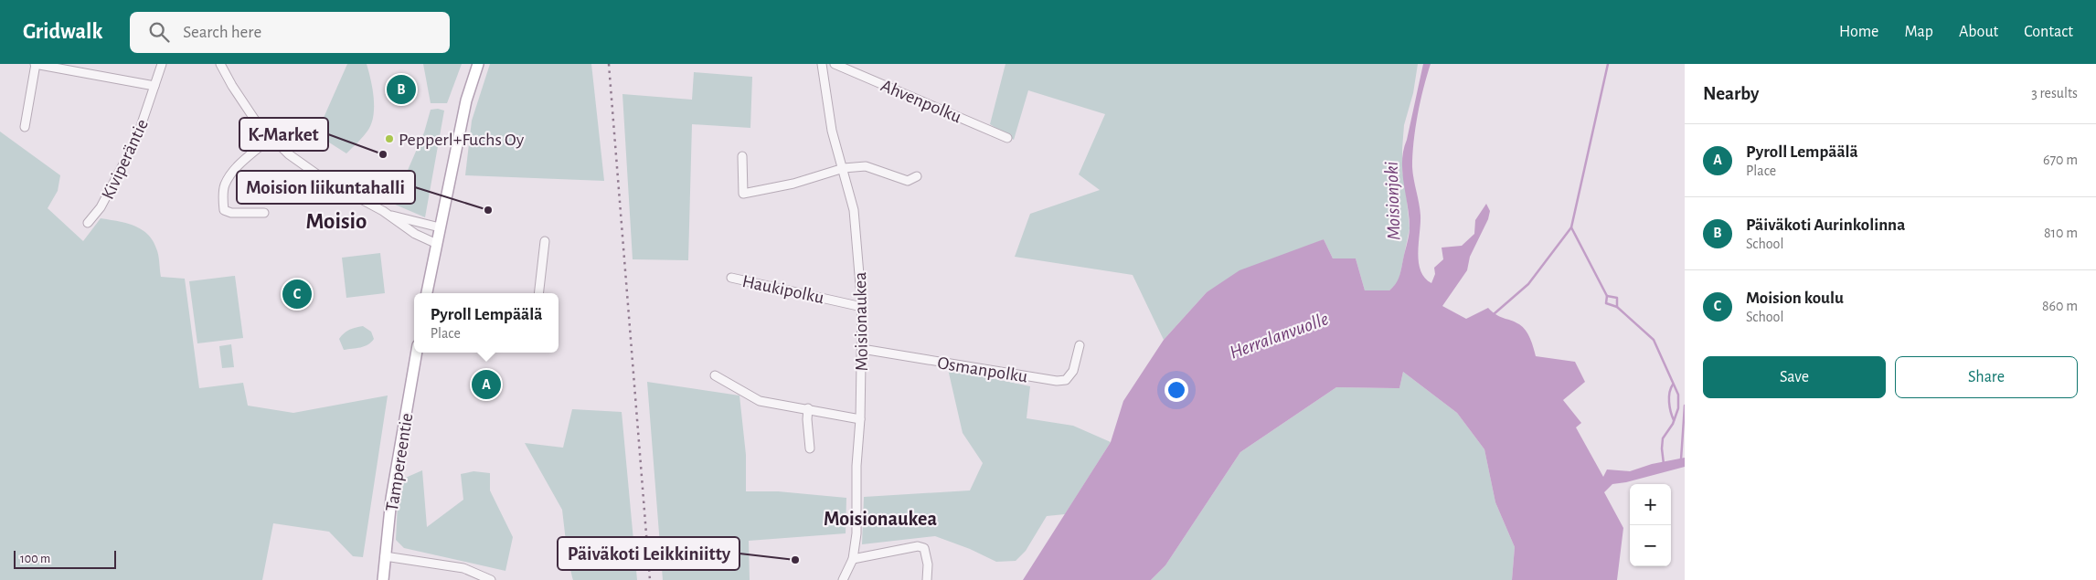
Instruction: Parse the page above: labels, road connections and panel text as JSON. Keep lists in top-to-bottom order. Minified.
{"streets":{"main road":["Tampereentie"],"street":["Ahvenpolku","Kiviperäntie","Haukipolku","Moisionaukea","Osmanpolku"]},"crossings":[["Haukipolku","Moisionaukea"],["Moisionaukea","Osmanpolku"]],"districts":["Moisio","Moisionaukea"],"water":["Moisionjoki","Herralanvuolle"],"places":["Pepperl+Fuchs Oy","K-Market","Moision liikuntahalli","Päiväkoti Leikkiniitty"],"scale_bar":"100 m","page":{"header":"Gridwalk","search":"Search here","nav":["Home","Map","About","Contact"],"heading":["Nearby","3 results"],"pins":["B","C","A"],"list":[{"mark":"A","name":"Pyroll Lempäälä","note":"Place","value":"670 m"},{"mark":"B","name":"Päiväkoti Aurinkolinna","note":"School","value":"810 m"},{"mark":"C","name":"Moision koulu","note":"School","value":"860 m"}],"popup":["Pyroll Lempäälä","Place"],"buttons":["Save","Share"],"map_buttons":["+","−"],"scale":"100 m"}}
